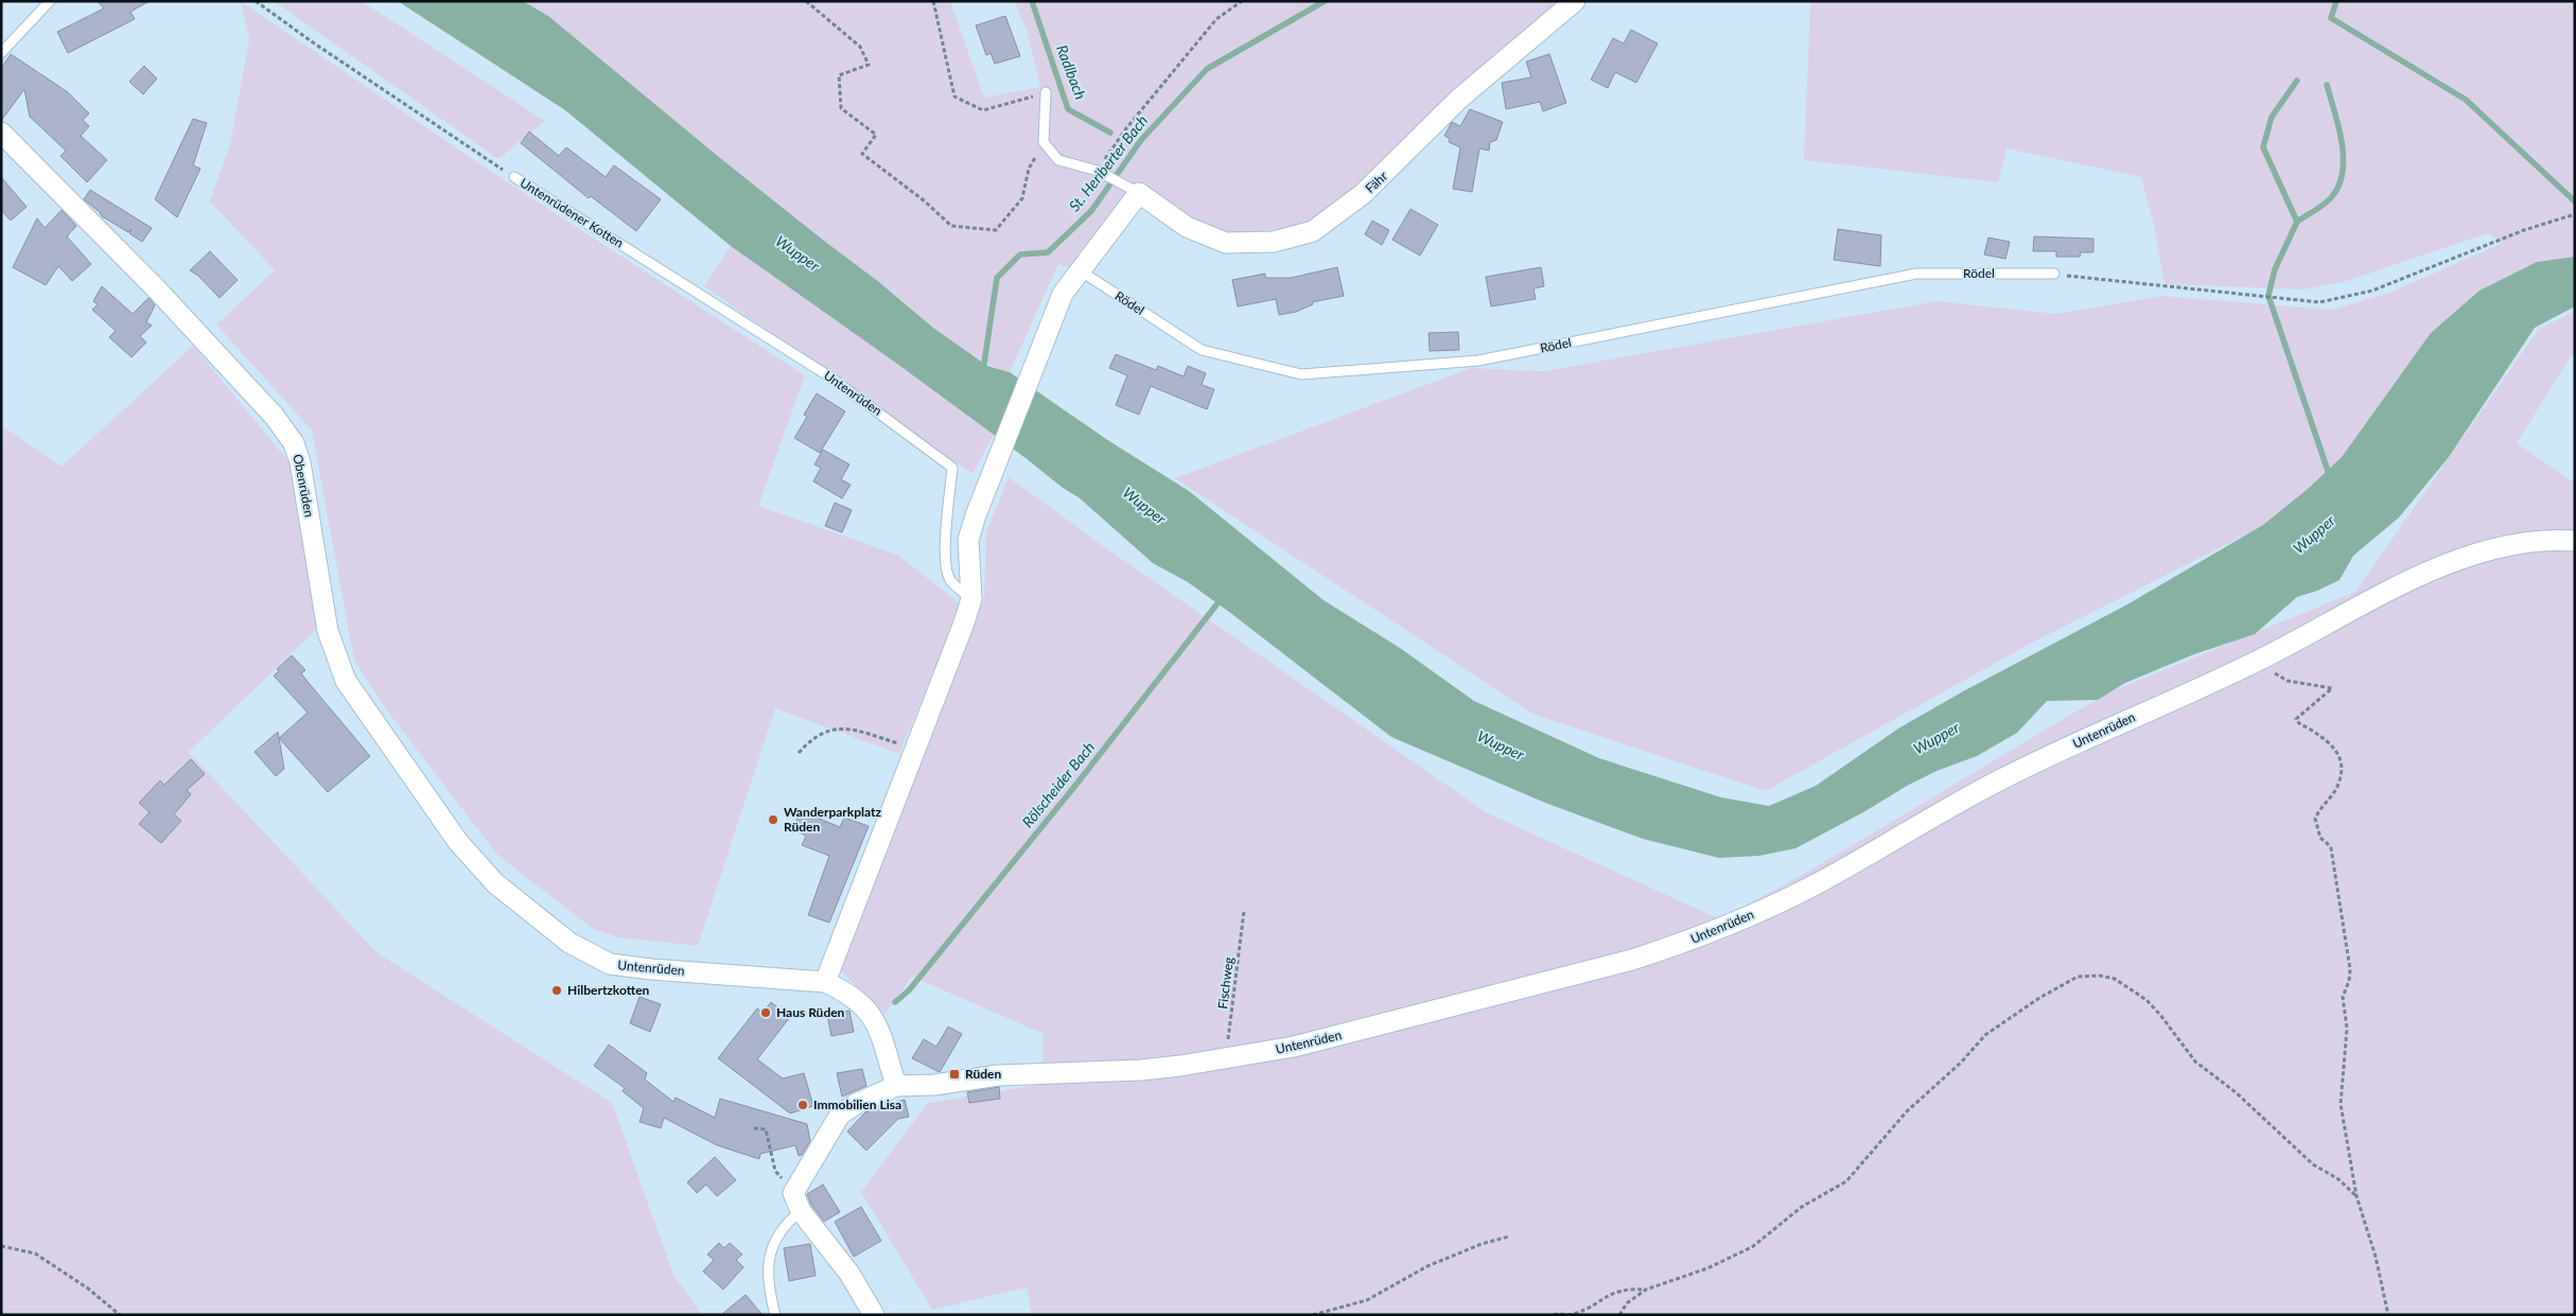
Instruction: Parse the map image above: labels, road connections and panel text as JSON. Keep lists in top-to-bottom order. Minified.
{"streets":{"street":["Fähr","Untenrüden","Obenrüden"],"lane":["Untenrüdener Kotten","Rödel"],"path":["Fischweg"]},"crossings":[["Untenrüdener Kotten","Untenrüden"],["Untenrüden","Obenrüden"],["Untenrüden","Fischweg"]],"water":["Radlbach","St. Heriberter Bach","Wupper","Rölscheider Bach"],"places":{"other":["Wanderparkplatz Rüden","Hilbertzkotten","Haus Rüden","Immobilien Lisa"],"transit":["Rüden"]}}
